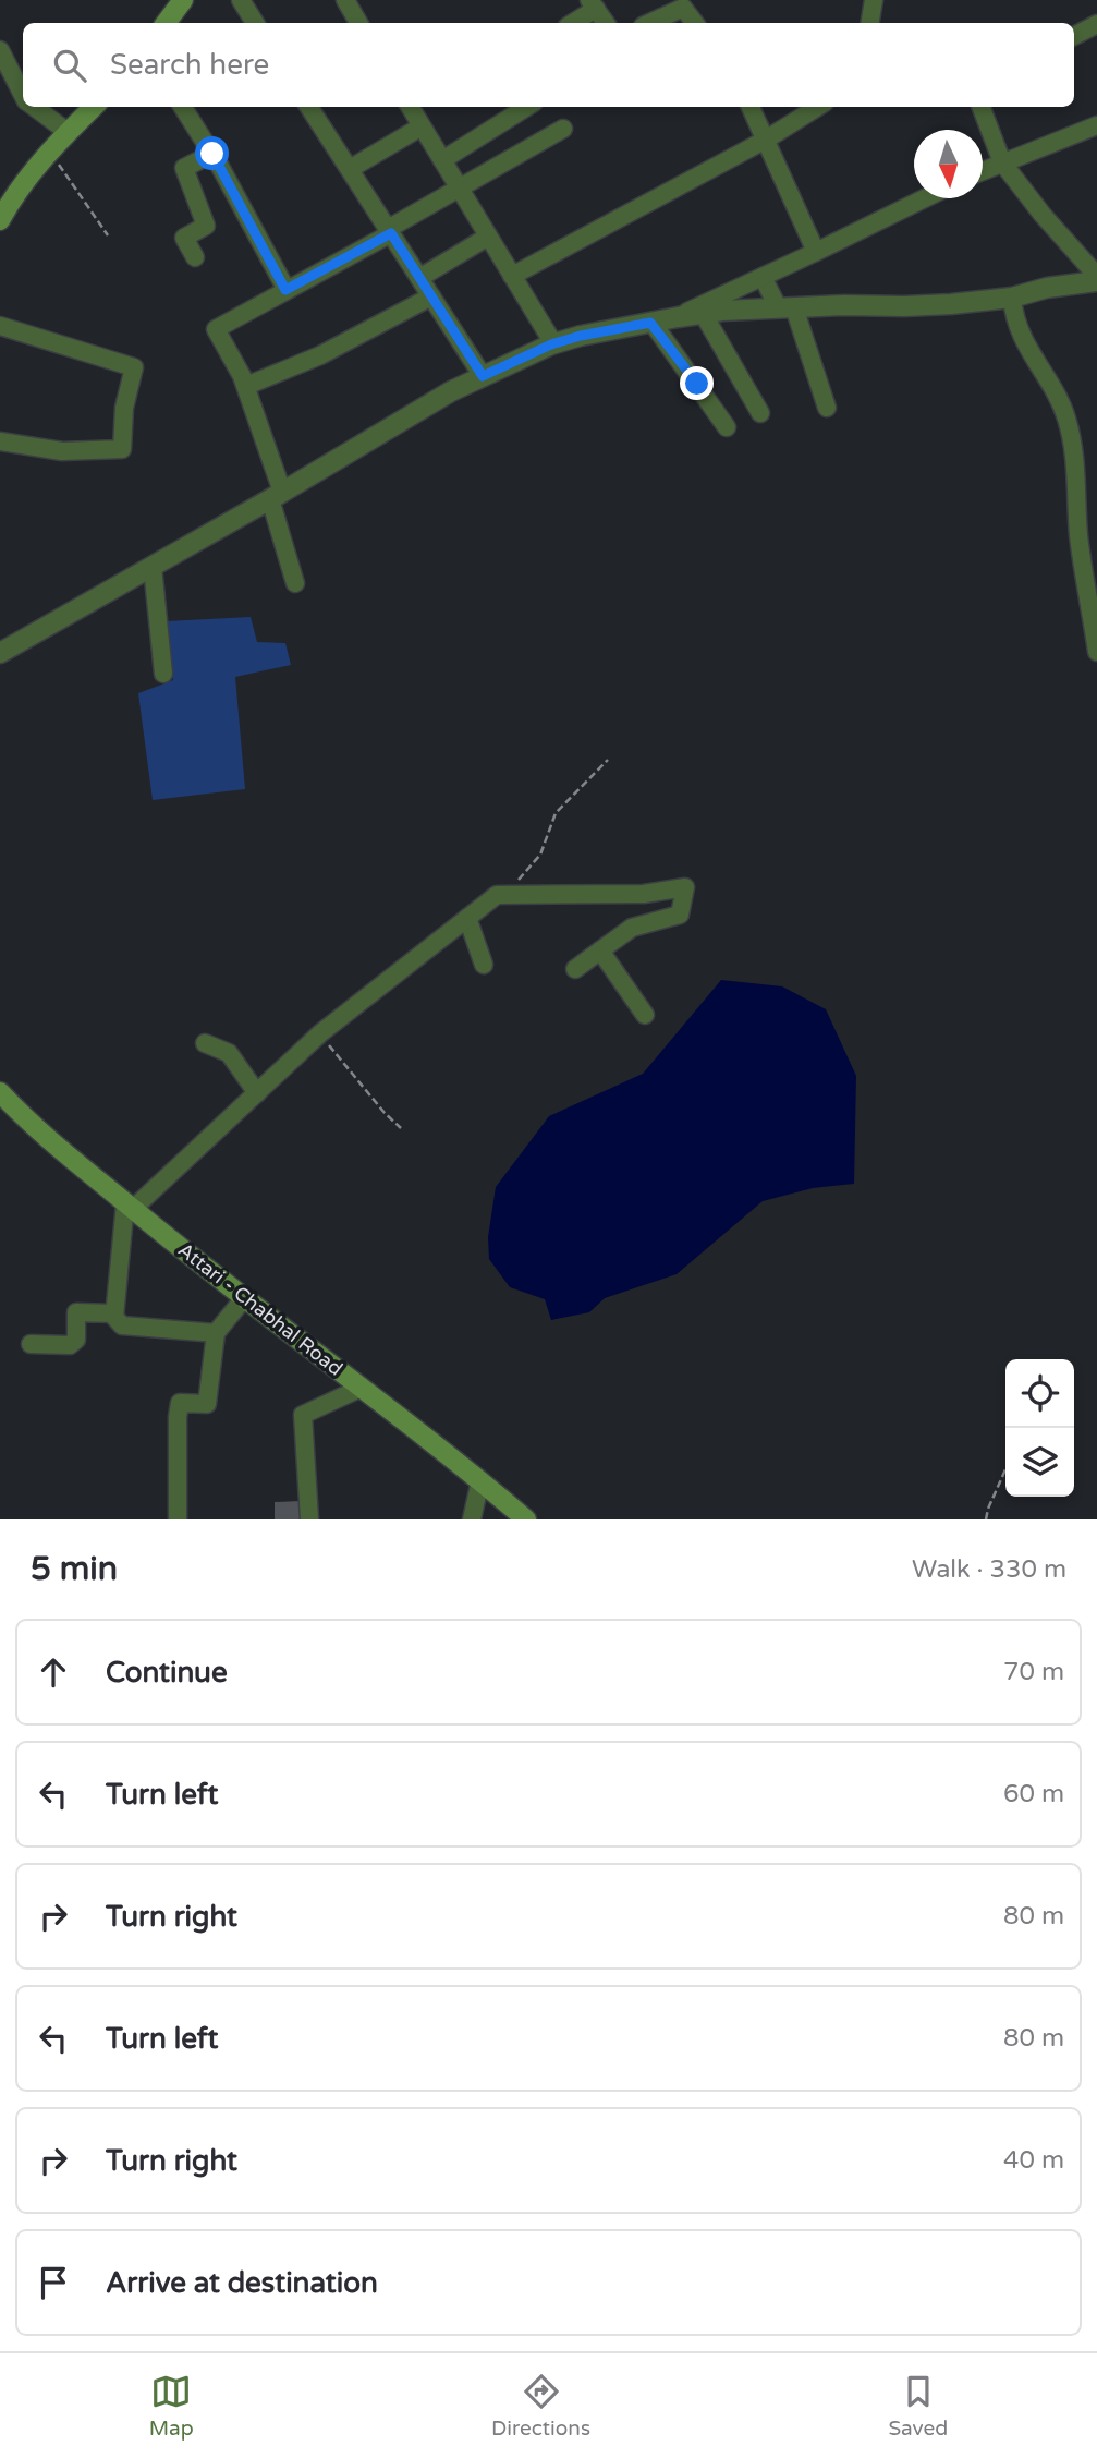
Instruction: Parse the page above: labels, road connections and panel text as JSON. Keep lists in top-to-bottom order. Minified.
{"streets":{"main road":["Attari - Chabhal Road"]},"north":"bottom","page":{"search":"Search here","heading":["5 min","Walk · 330 m"],"list":[["Continue","70 m"],["Turn left","60 m"],["Turn right","80 m"],["Turn left","80 m"],["Turn right","40 m"],"Arrive at destination"],"nav":["Map","Directions","Saved"]}}
